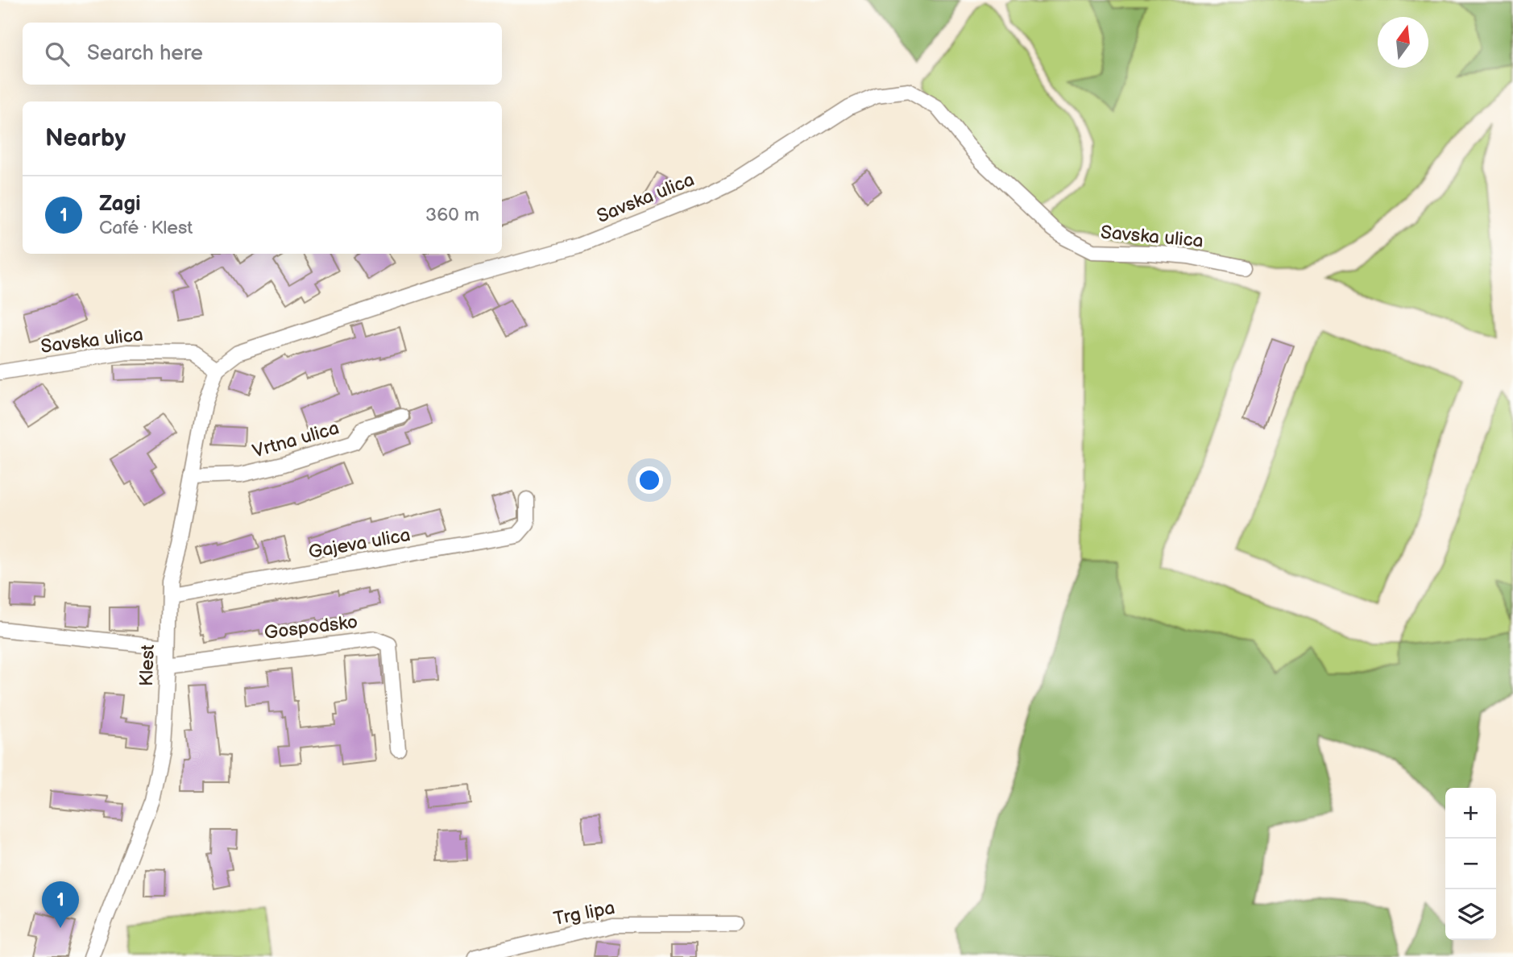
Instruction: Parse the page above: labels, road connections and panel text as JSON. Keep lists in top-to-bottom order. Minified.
{"streets":{"street":["Savska ulica","Vrtna ulica","Gajeva ulica","Gospodsko","Klest","Trg lipa"]},"crossings":[["Savska ulica","Klest"],["Vrtna ulica","Klest"],["Gajeva ulica","Klest"],["Gospodsko","Klest"]],"north":"top","page":{"search":"Search here","heading":"Nearby","list":[{"mark":"1","name":"Zagi","note":"Café · Klest","value":"360 m"}],"map_buttons":["+","−"],"pins":"1"}}
